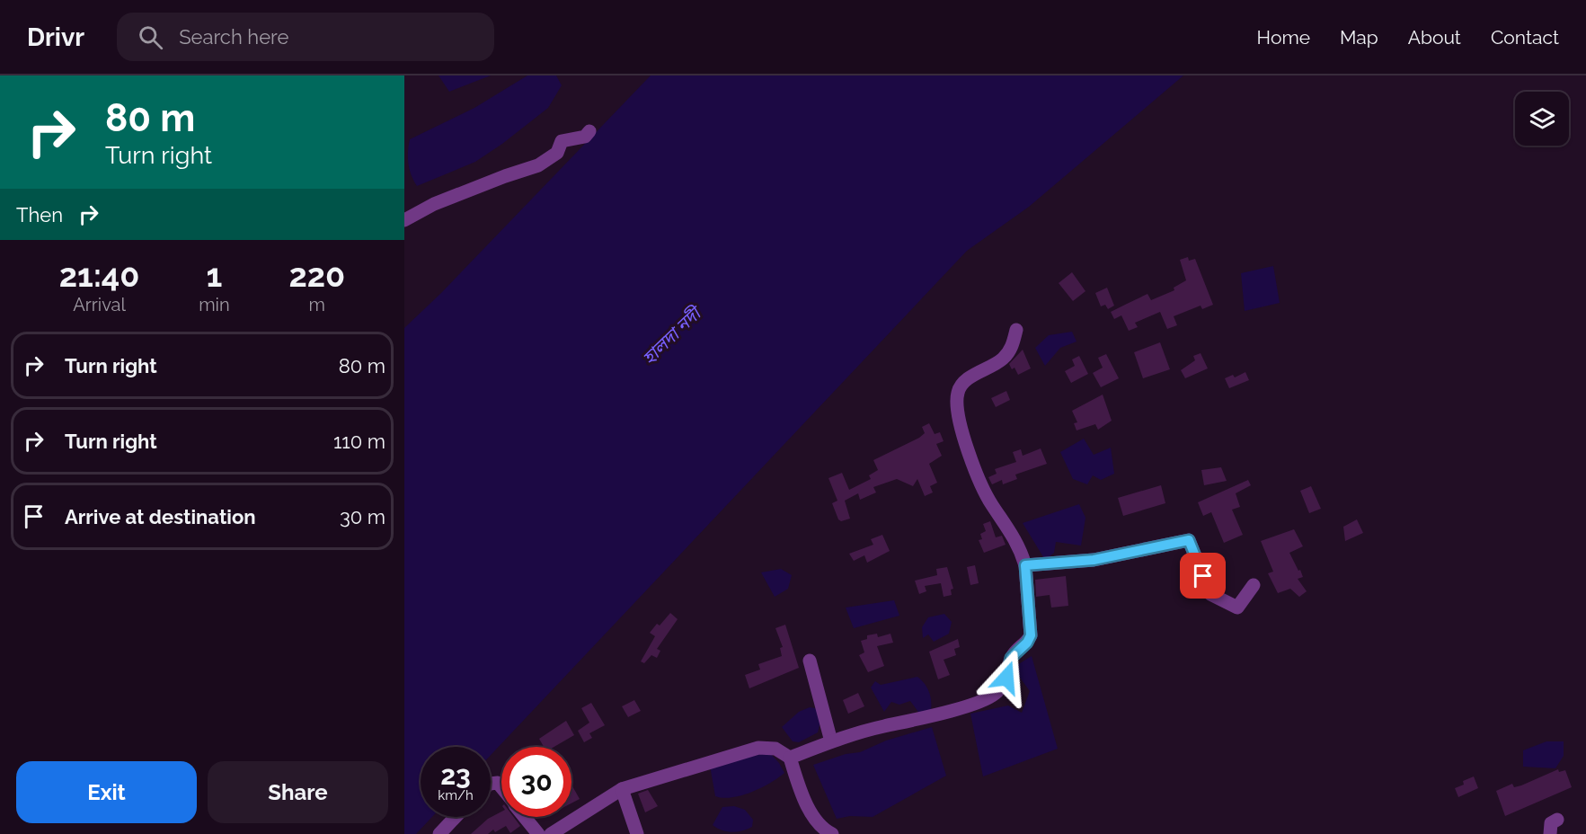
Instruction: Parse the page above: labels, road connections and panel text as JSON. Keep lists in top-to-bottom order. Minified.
{"water":["হালদা নদী"],"page":{"header":"Drivr","search":"Search here","nav":["Home","Map","About","Contact"],"turn":["80 m","Turn right"],"then":"Then","eta":["21:40","Arrival","1","min","220","m"],"list":[{"name":"Turn right","value":"80 m"},{"name":"Turn right","value":"110 m"},{"name":"Arrive at destination","value":"30 m"}],"speed":"23 km/h","limit":"30","buttons":["Exit","Share"]}}
